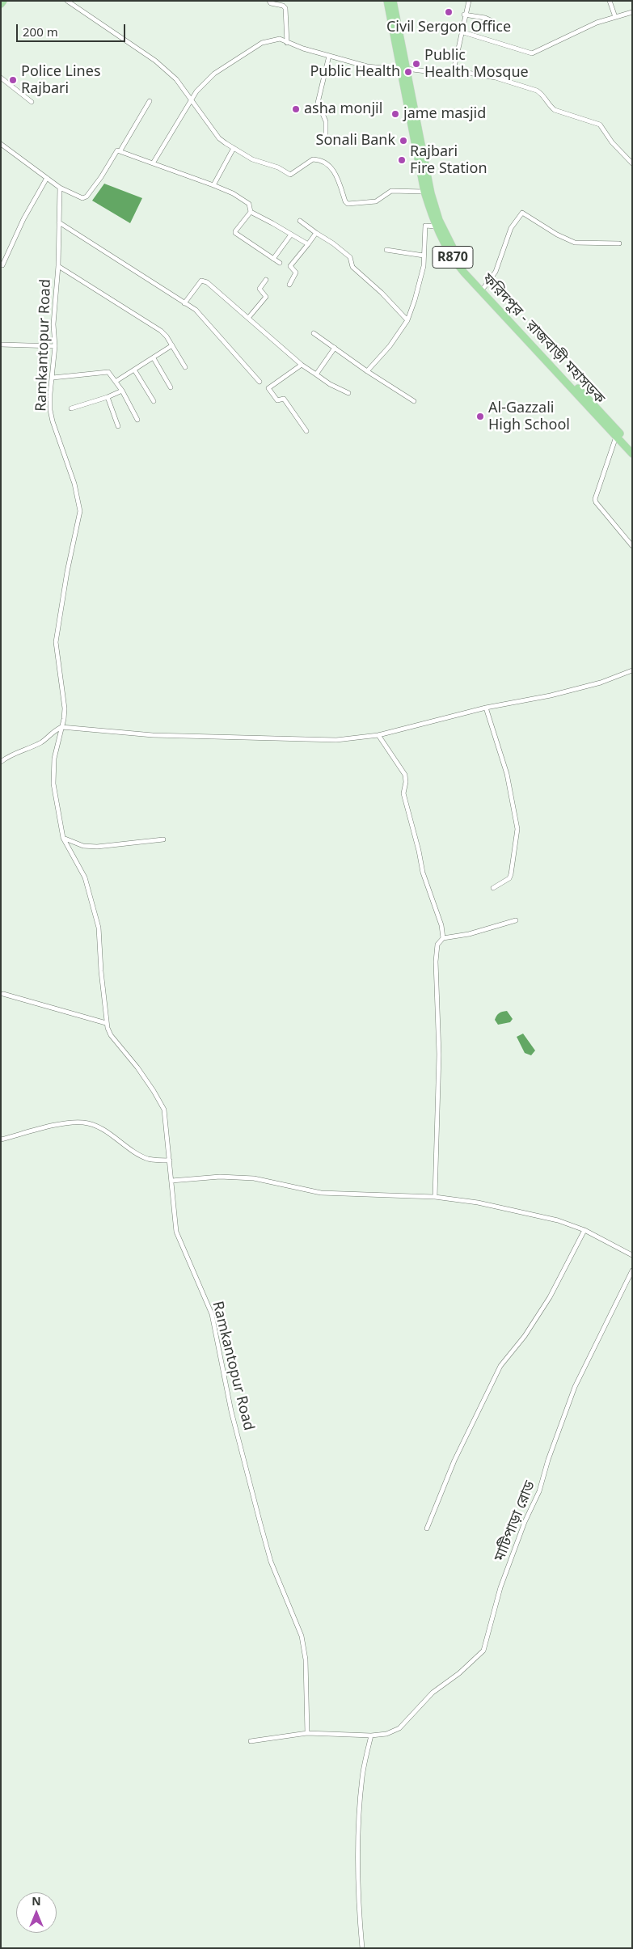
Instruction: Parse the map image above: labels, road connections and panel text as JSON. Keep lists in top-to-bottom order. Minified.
{"streets":{"main road":["R870","ফরিদপুর - রাজবাড়ী মহাসড়ক"],"street":["Ramkantopur Road","মাটিপাড়া রোড"]},"crossings":[["Ramkantopur Road","মাটিপাড়া রোড"]],"places":["Civil Sergon Office","Public Health Mosque","Public Health","Police Lines Rajbari","asha monjil","jame masjid","Sonali Bank","Rajbari Fire Station","Al-Gazzali High School"],"scale_bar":"200 m","north":"top"}
